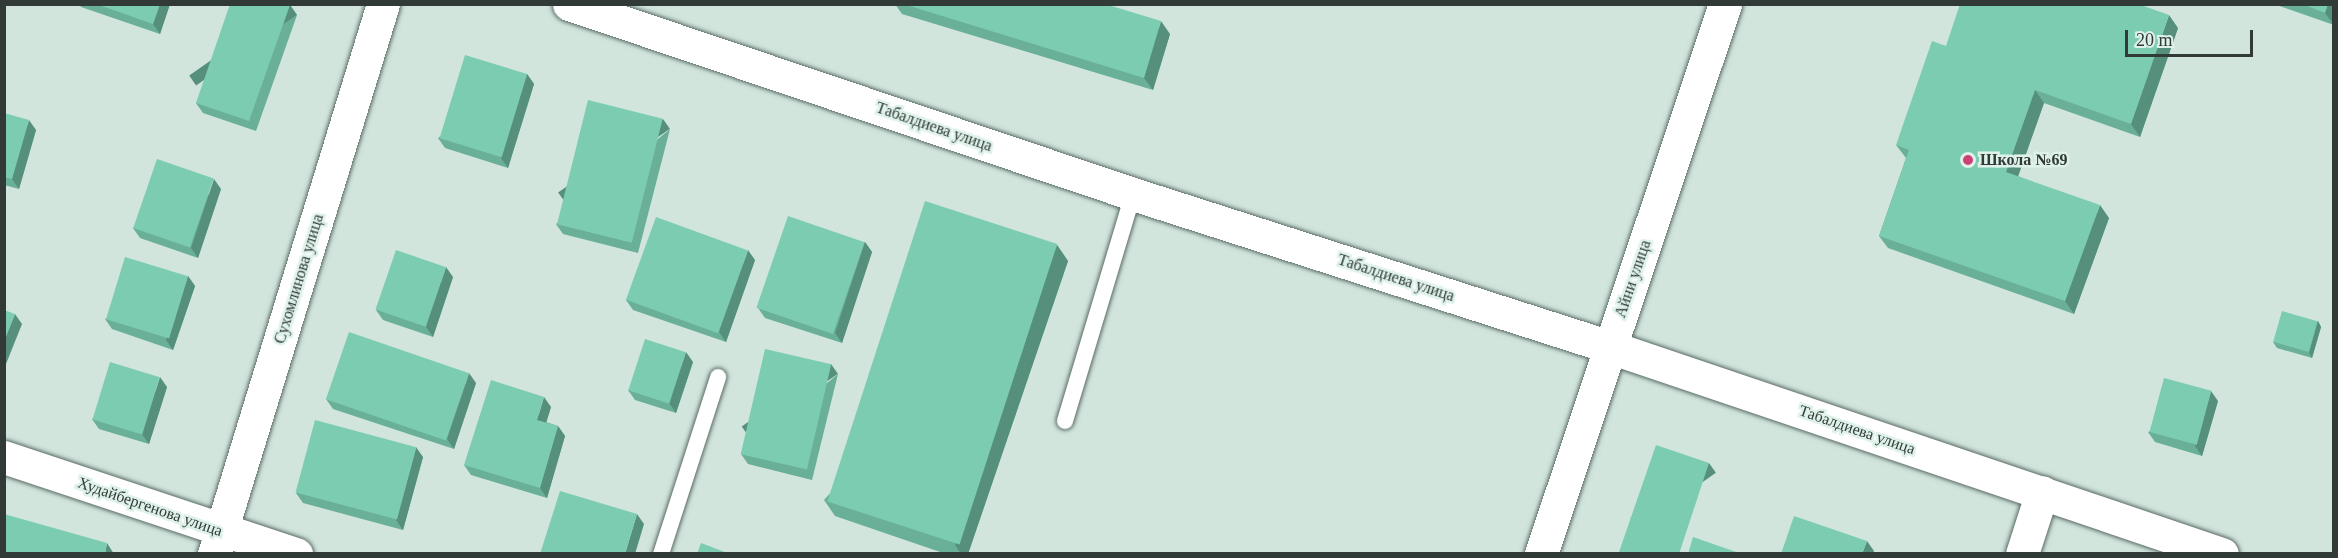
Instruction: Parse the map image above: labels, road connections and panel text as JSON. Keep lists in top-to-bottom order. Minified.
{"streets":{"street":["Табалдиева улица","Сухомлинова улица","Айни улица","Худайбергенова улица"]},"crossings":[["Табалдиева улица","Айни улица"],["Сухомлинова улица","Худайбергенова улица"]],"places":["Школа №69"],"scale_bar":"20 m"}
